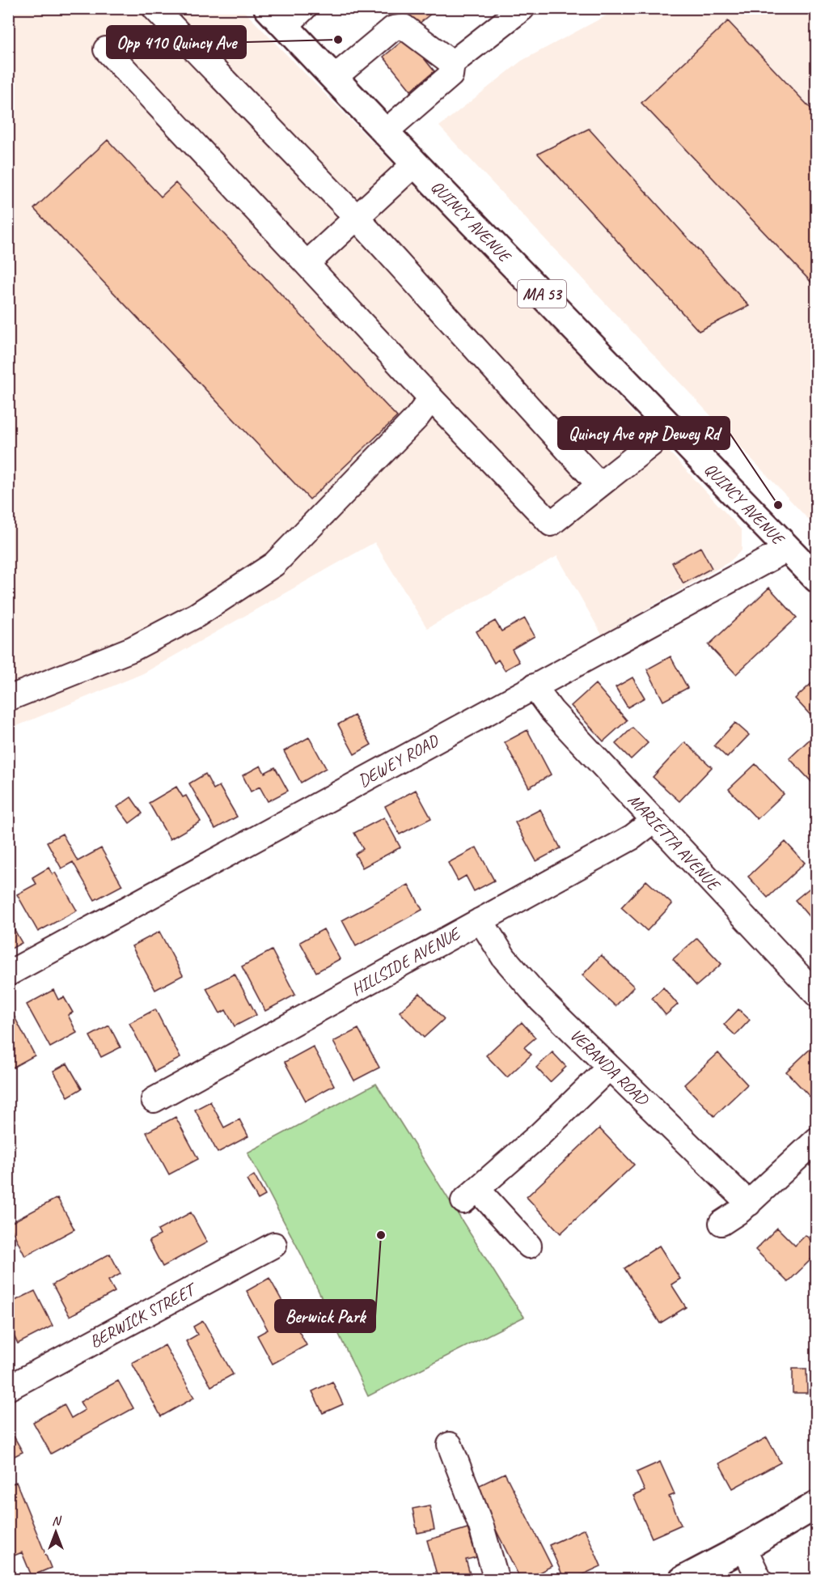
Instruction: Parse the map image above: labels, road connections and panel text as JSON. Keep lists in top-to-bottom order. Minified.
{"streets":{"main road":["QUINCY AVENUE","MA 53"],"street":["DEWEY ROAD","MARIETTA AVENUE","HILLSIDE AVENUE","VERANDA ROAD","BERWICK STREET"]},"crossings":[["QUINCY AVENUE","DEWEY ROAD"],["DEWEY ROAD","MARIETTA AVENUE"],["MARIETTA AVENUE","HILLSIDE AVENUE"],["HILLSIDE AVENUE","VERANDA ROAD"]],"places":["Opp 410 Quincy Ave","Quincy Ave opp Dewey Rd","Berwick Park"],"north":"top"}
